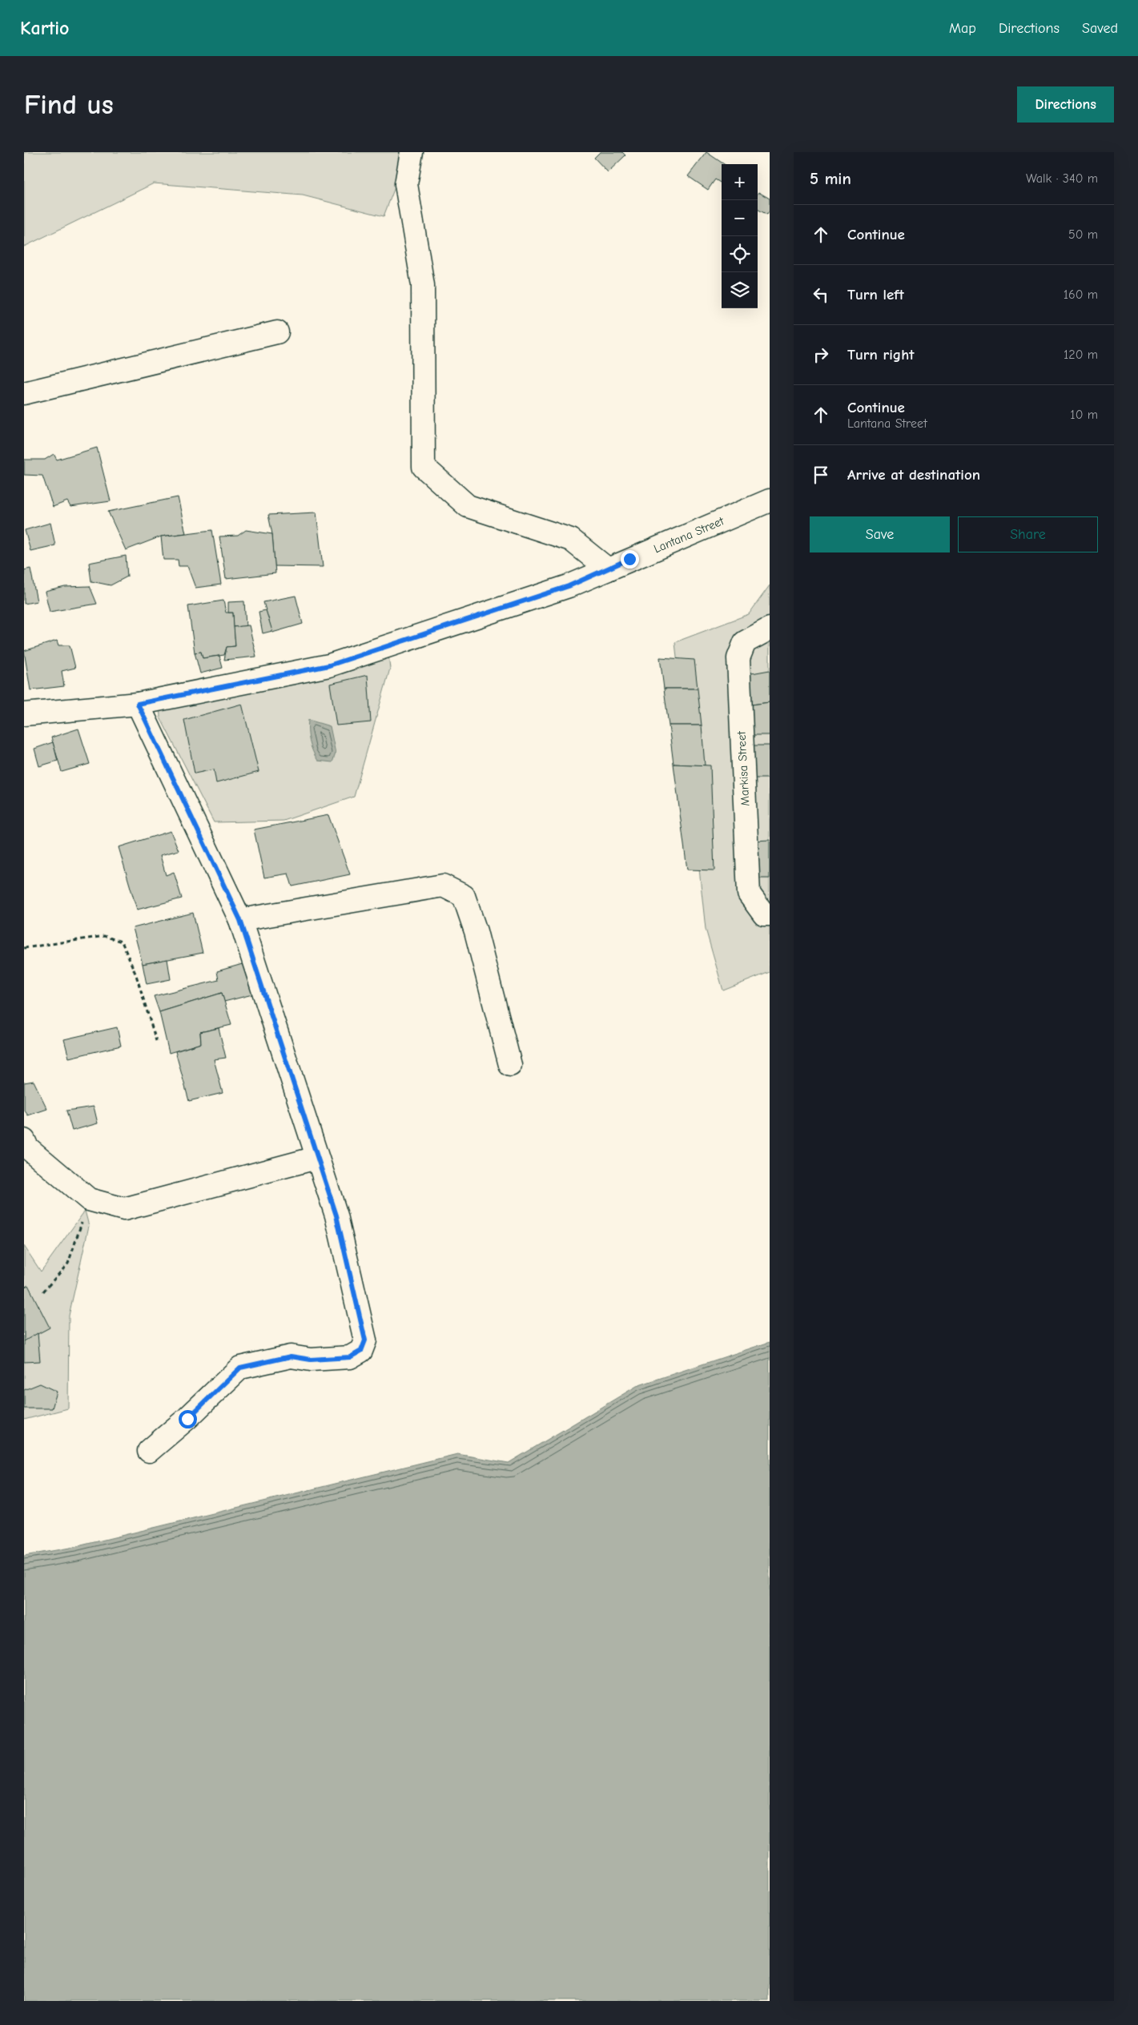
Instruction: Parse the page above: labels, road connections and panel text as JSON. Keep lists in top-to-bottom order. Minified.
{"streets":{"street":["Lantana Street","Markisa Street"]},"page":{"header":"Kartio","nav":["Map","Directions","Saved"],"buttons":["Directions",["Save","Share"]],"title":"Find us","heading":["5 min","Walk · 340 m"],"map_buttons":["+","−"],"list":[["Continue","50 m"],["Turn left","160 m"],["Turn right","120 m"],["Continue","Lantana Street","10 m"],"Arrive at destination"]}}
